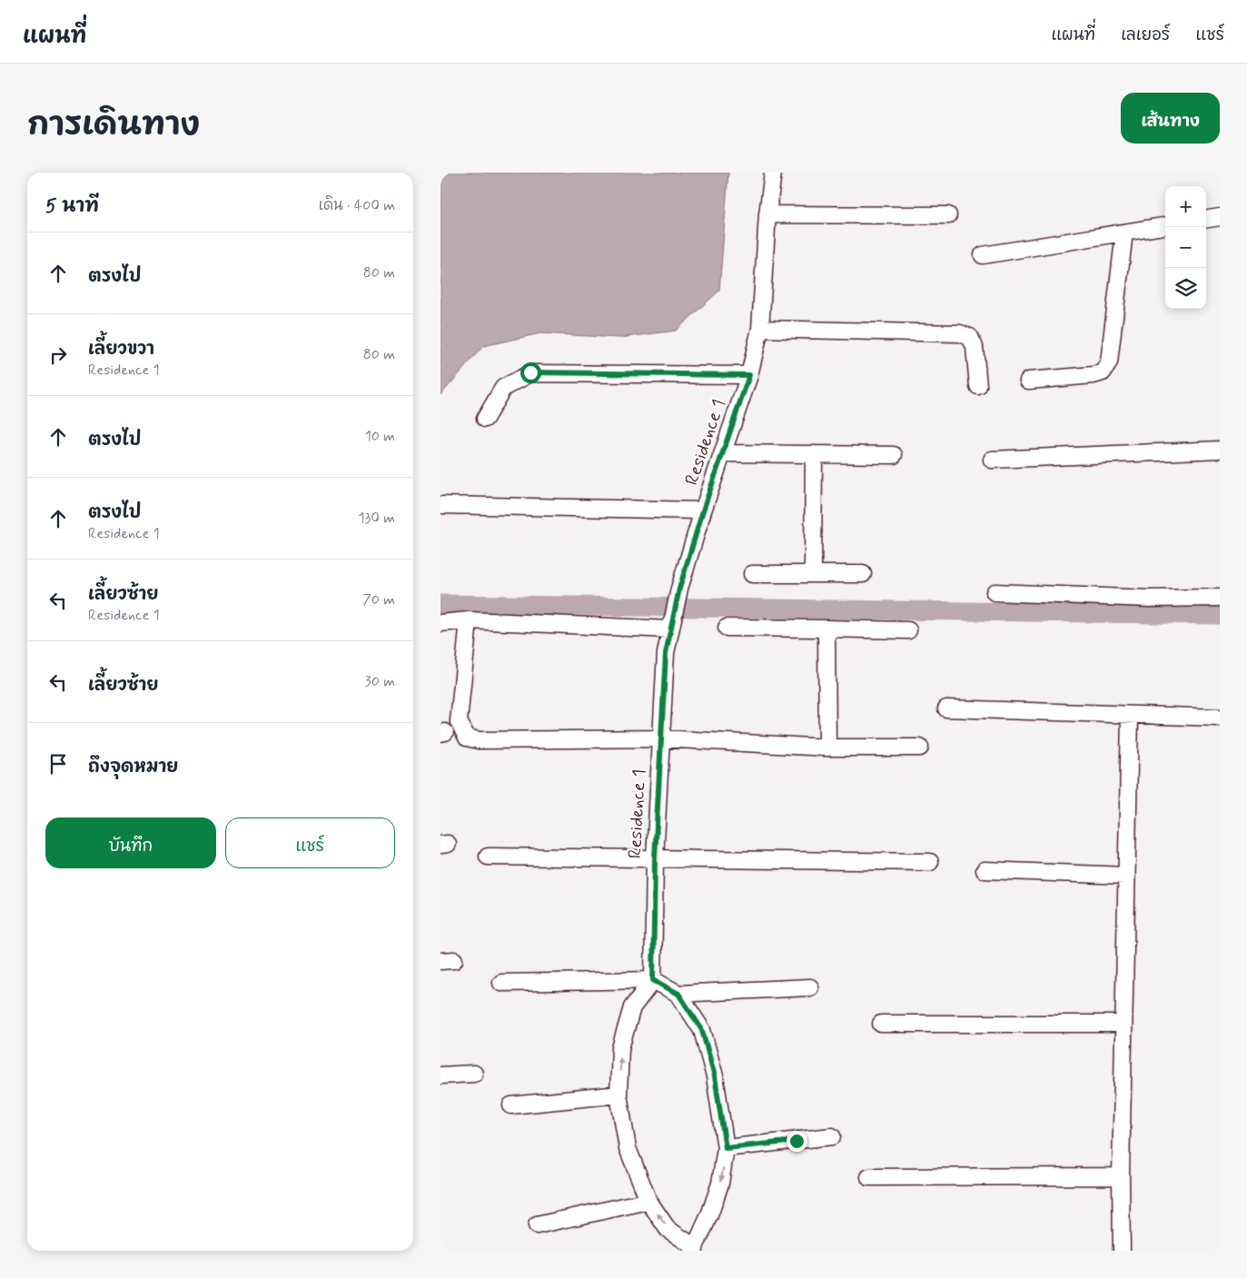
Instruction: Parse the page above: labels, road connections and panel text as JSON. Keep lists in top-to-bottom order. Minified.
{"streets":{"street":["Residence 1"]},"page":{"header":"แผนที่","nav":["แผนที่","เลเยอร์","แชร์"],"title":"การเดินทาง","buttons":["เส้นทาง",["บันทึก","แชร์"]],"heading":["5 นาที","เดิน · 400 m"],"map_buttons":["+","−"],"list":[["ตรงไป","80 m"],["เลี้ยวขวา","Residence 1","80 m"],["ตรงไป","10 m"],["ตรงไป","Residence 1","130 m"],["เลี้ยวซ้าย","Residence 1","70 m"],["เลี้ยวซ้าย","30 m"],"ถึงจุดหมาย"]}}
